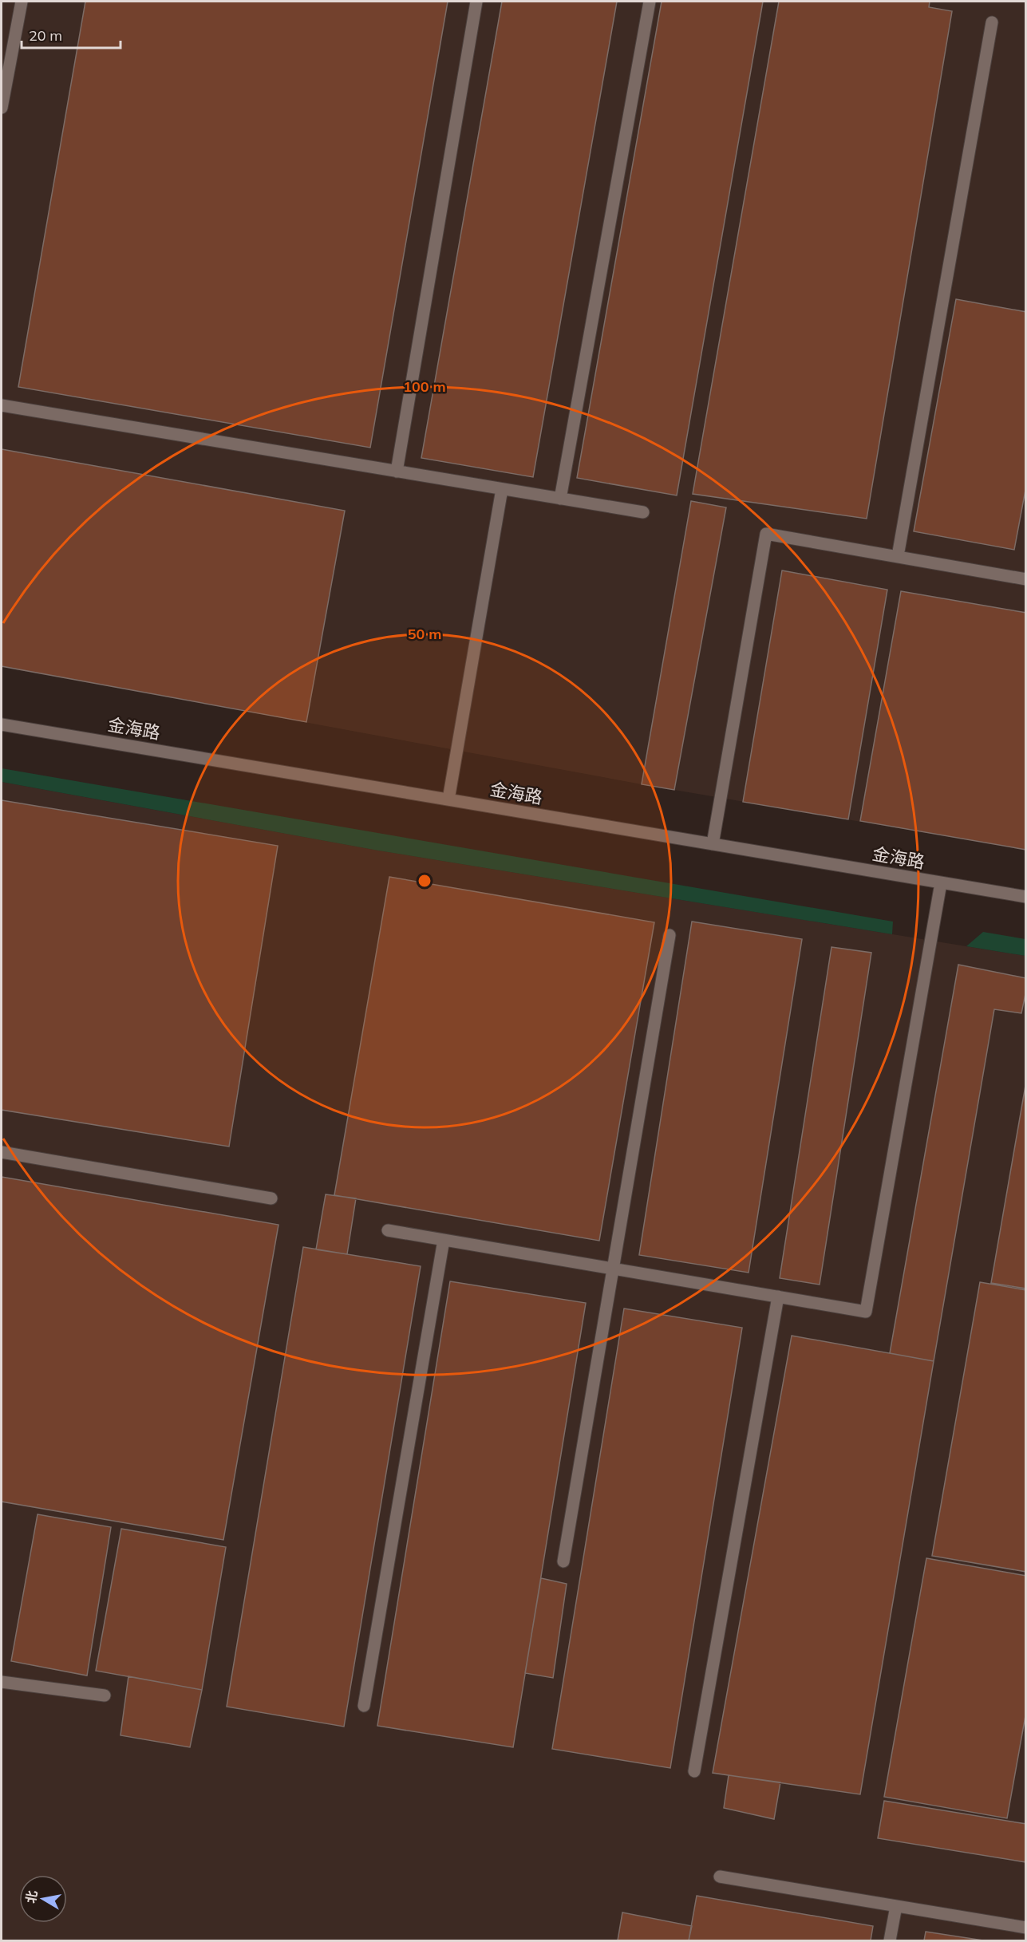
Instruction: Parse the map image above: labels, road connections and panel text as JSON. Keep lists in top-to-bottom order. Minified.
{"streets":{"street":["金海路"]},"scale_bar":"20 m","north":"left","rings":["100 m","50 m"]}
